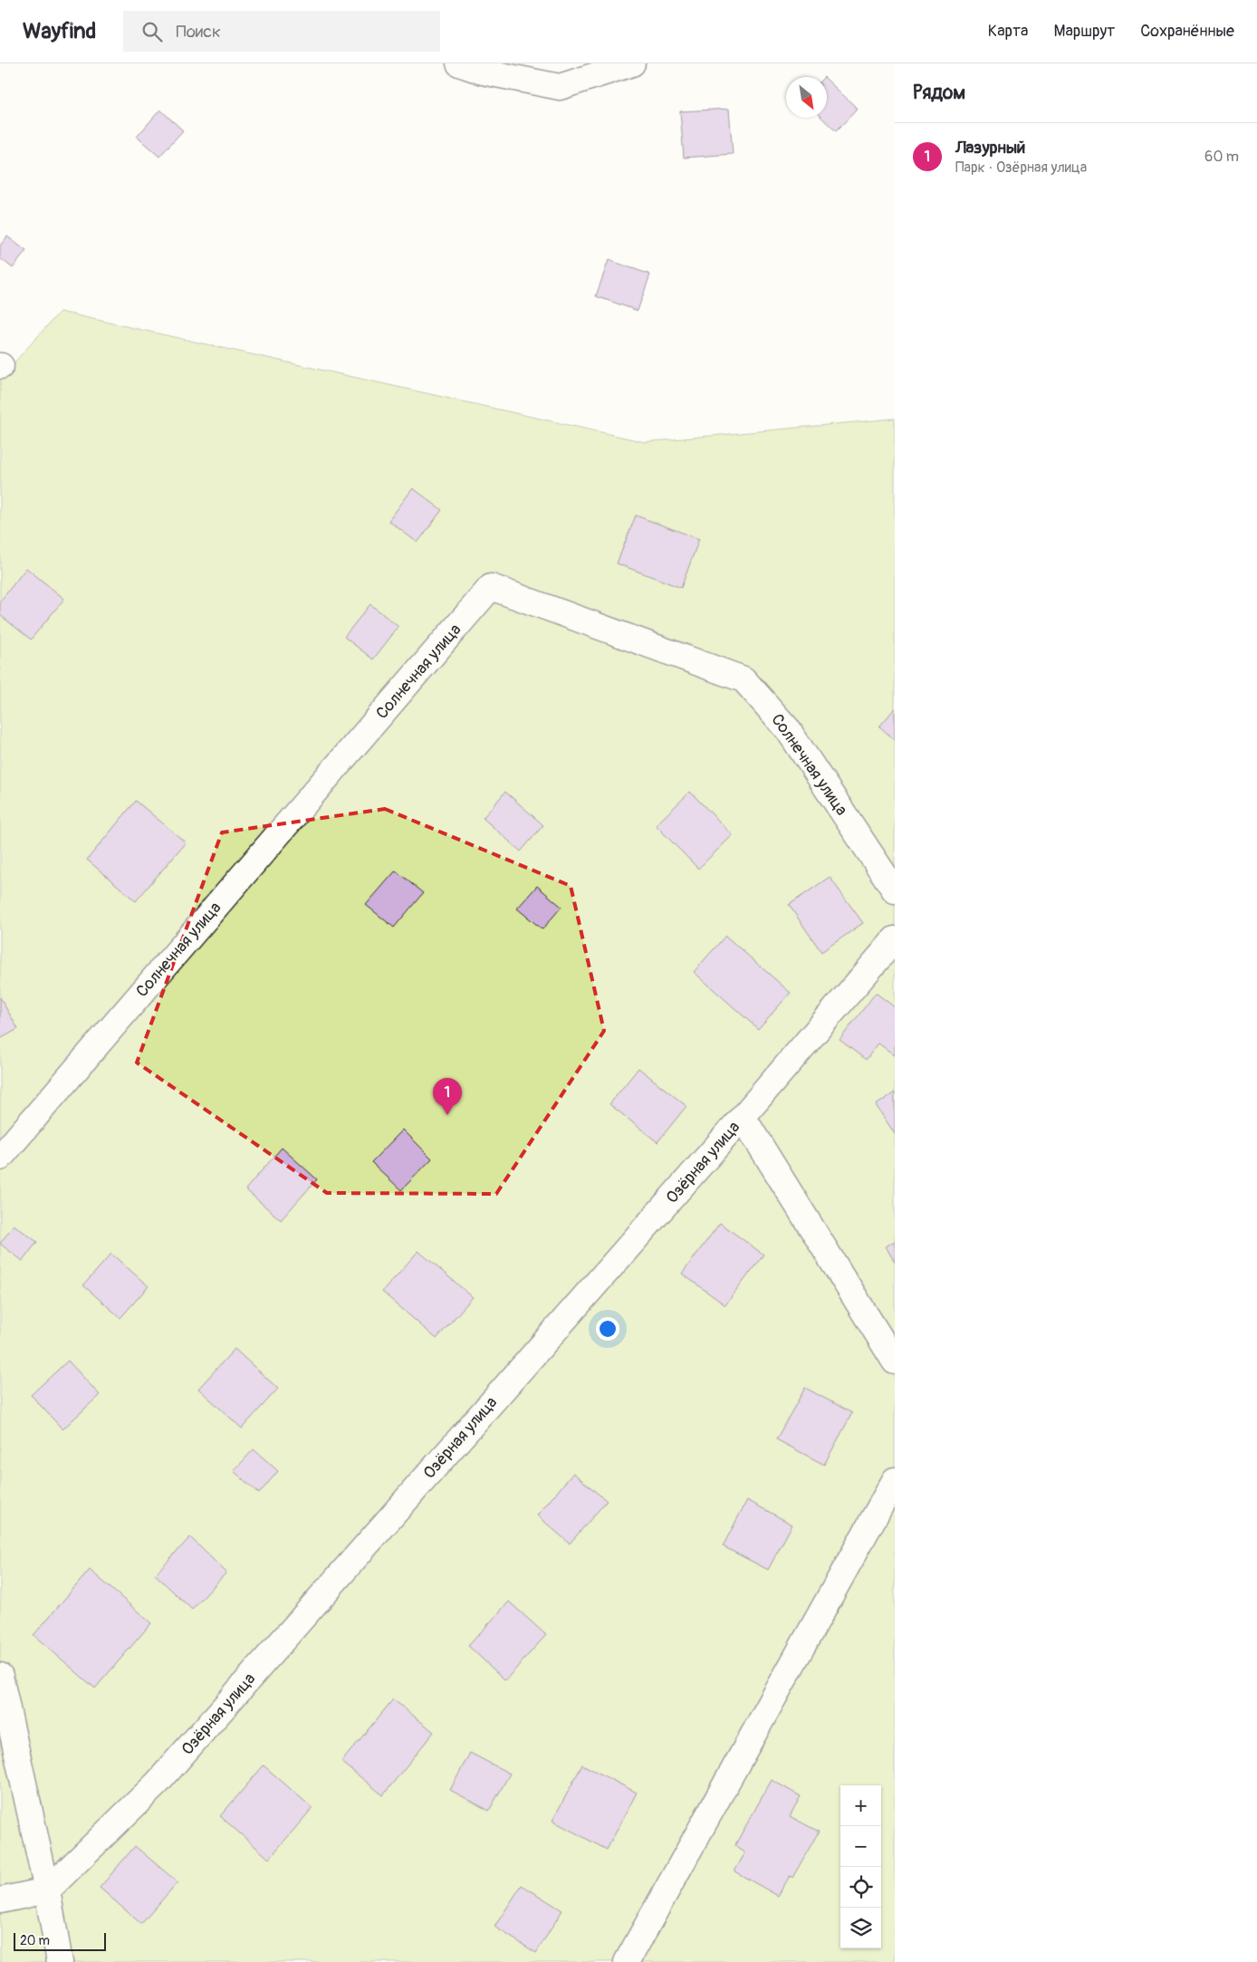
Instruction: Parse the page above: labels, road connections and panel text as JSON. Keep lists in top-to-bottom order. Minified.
{"streets":{"street":["Солнечная улица","Озёрная улица"]},"scale_bar":"20 m","north":"bottom right","page":{"header":"Wayfind","search":"Поиск","nav":["Карта","Маршрут","Сохранённые"],"heading":"Рядом","list":[{"mark":"1","name":"Лазурный","note":"Парк · Озёрная улица","value":"60 m"}],"pins":"1","map_buttons":["+","−"],"scale":"20 m"}}
